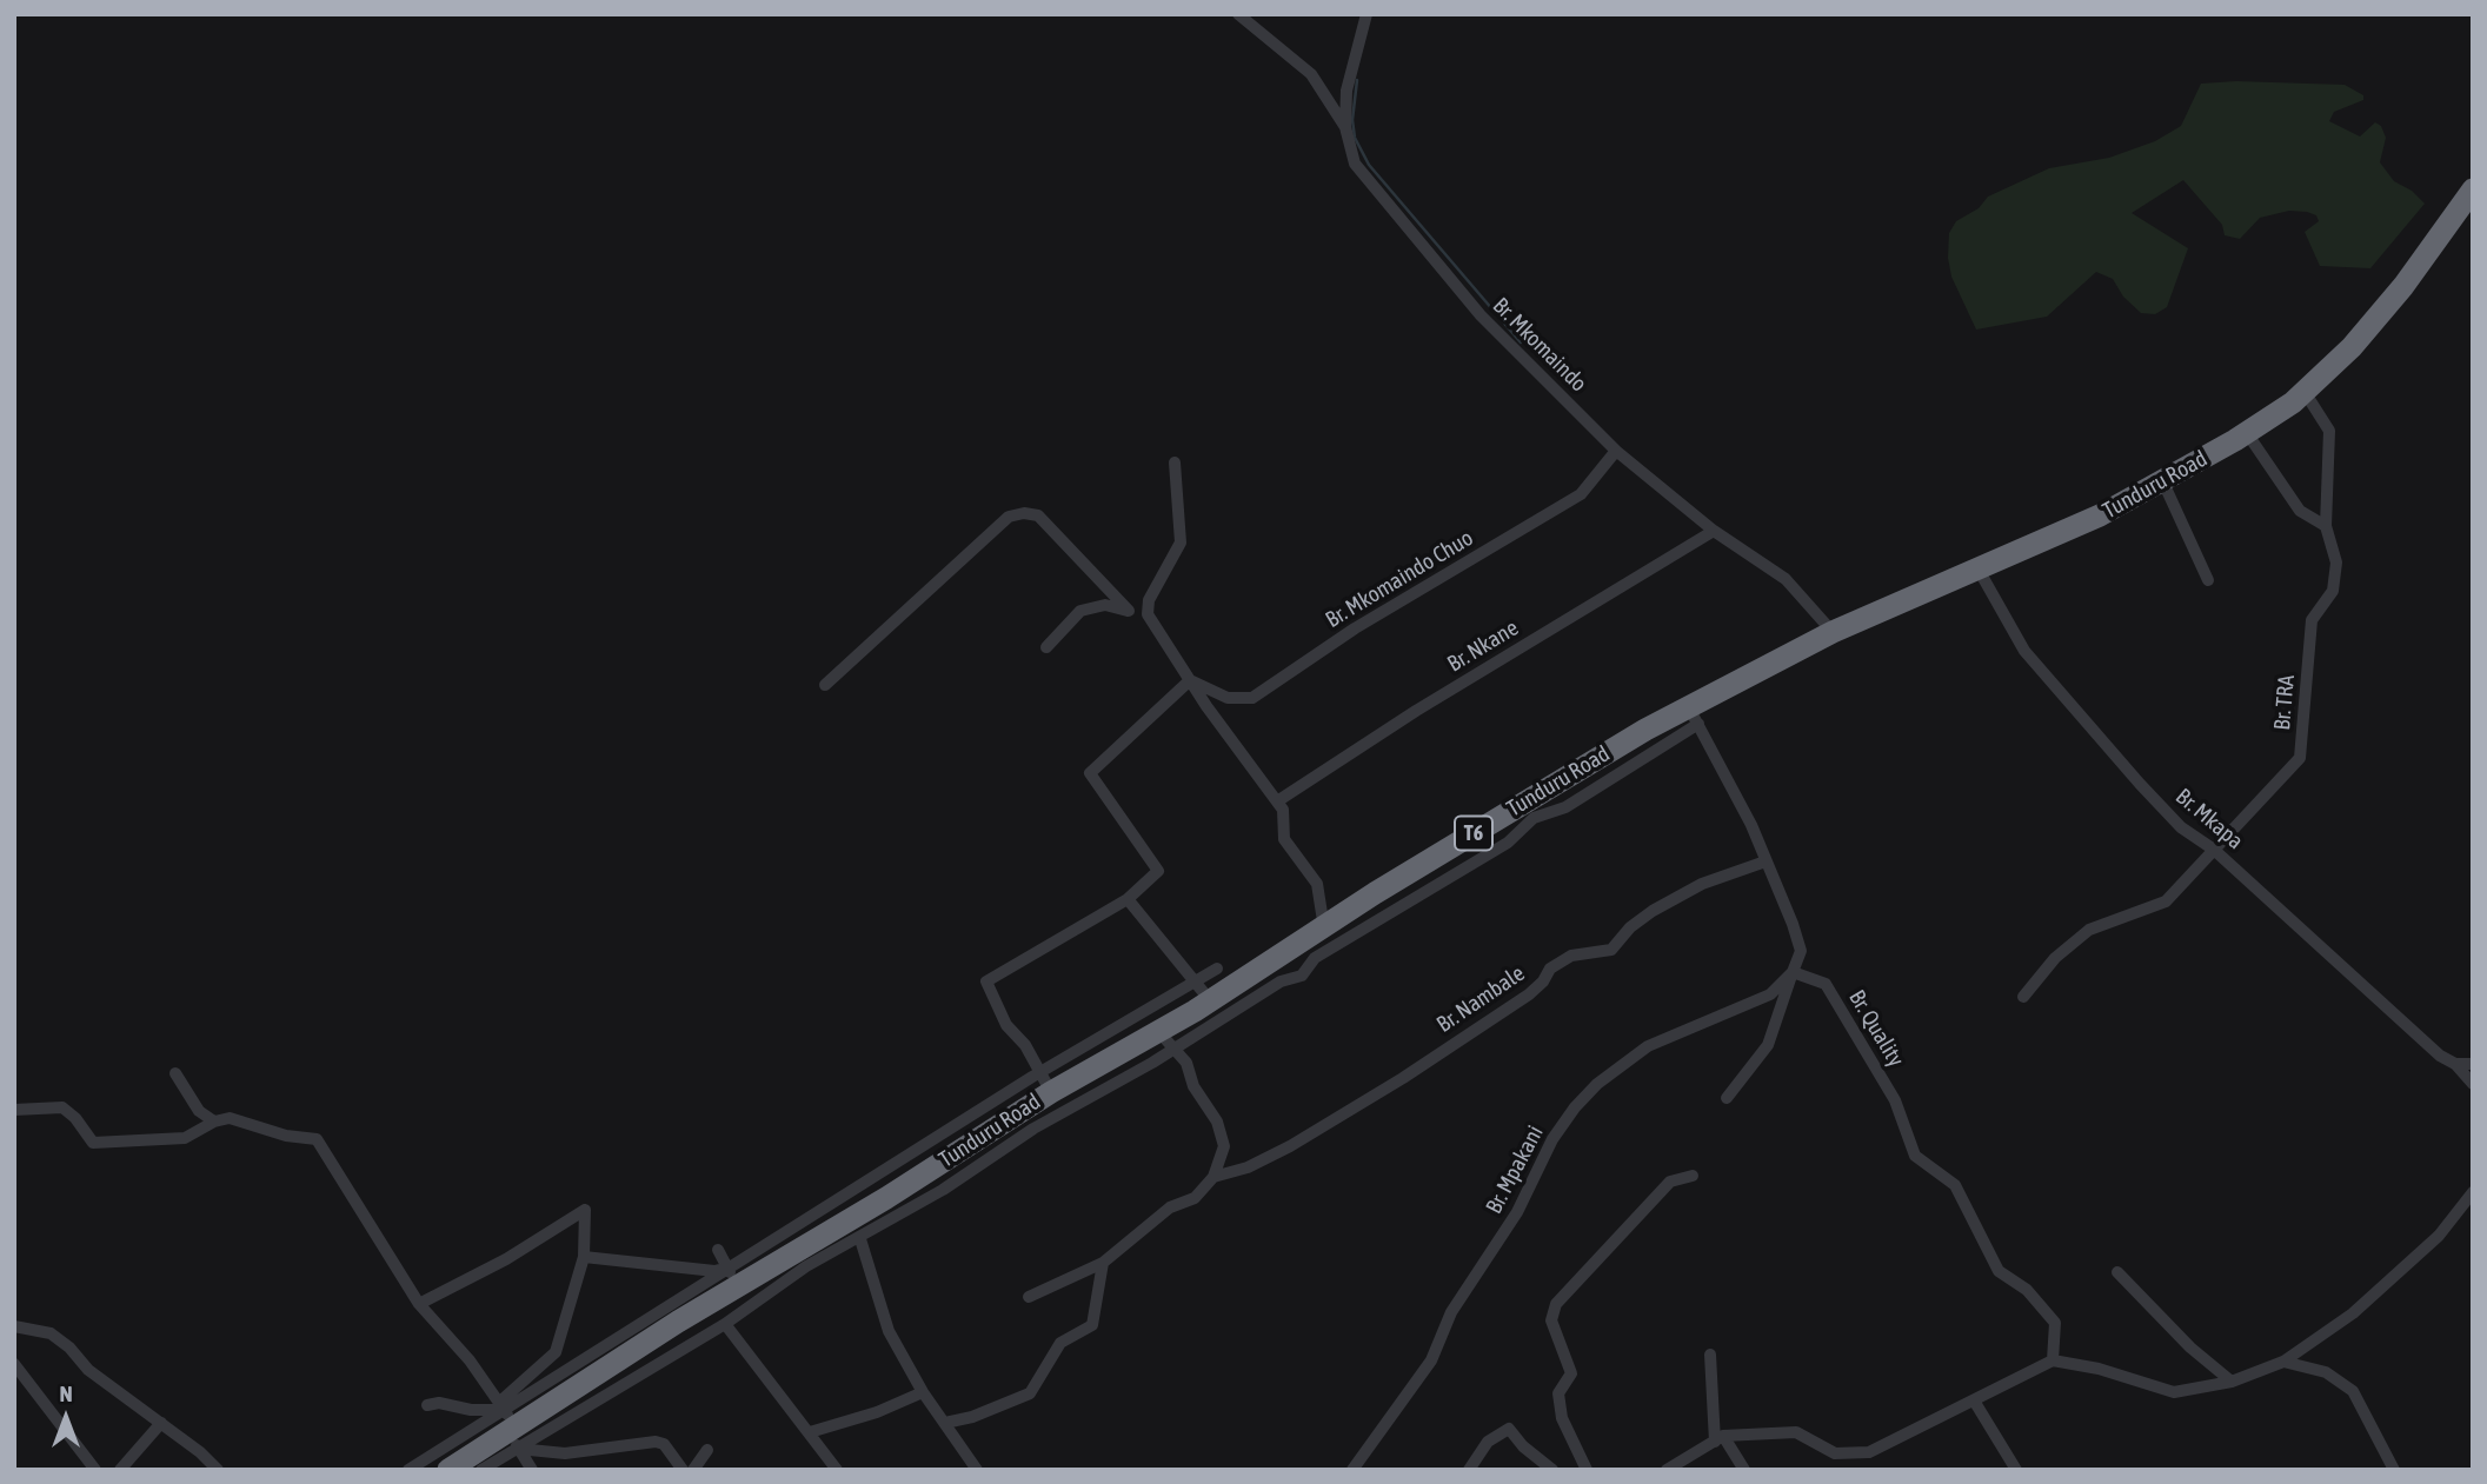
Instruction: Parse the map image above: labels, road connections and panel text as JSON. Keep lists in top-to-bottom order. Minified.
{"streets":{"highway":["Tunduru Road","T6"],"street":["Br. Mkomaindo","Br. Mkomaindo Chuo","Br. Nkane","Br. TRA","Br. Mkapa","Br. Nambale","Br. Quality","Br. Mpakani"]},"crossings":[["Br. Mkomaindo","Tunduru Road"],["Br. Mkomaindo","Br. Mkomaindo Chuo"],["Br. Mkomaindo","Br. Nkane"],["Tunduru Road","Br. TRA"],["Tunduru Road","Br. Mkapa"],["Br. TRA","Br. Mkapa"],["Br. Quality","Br. Mpakani"]],"north":"top"}
